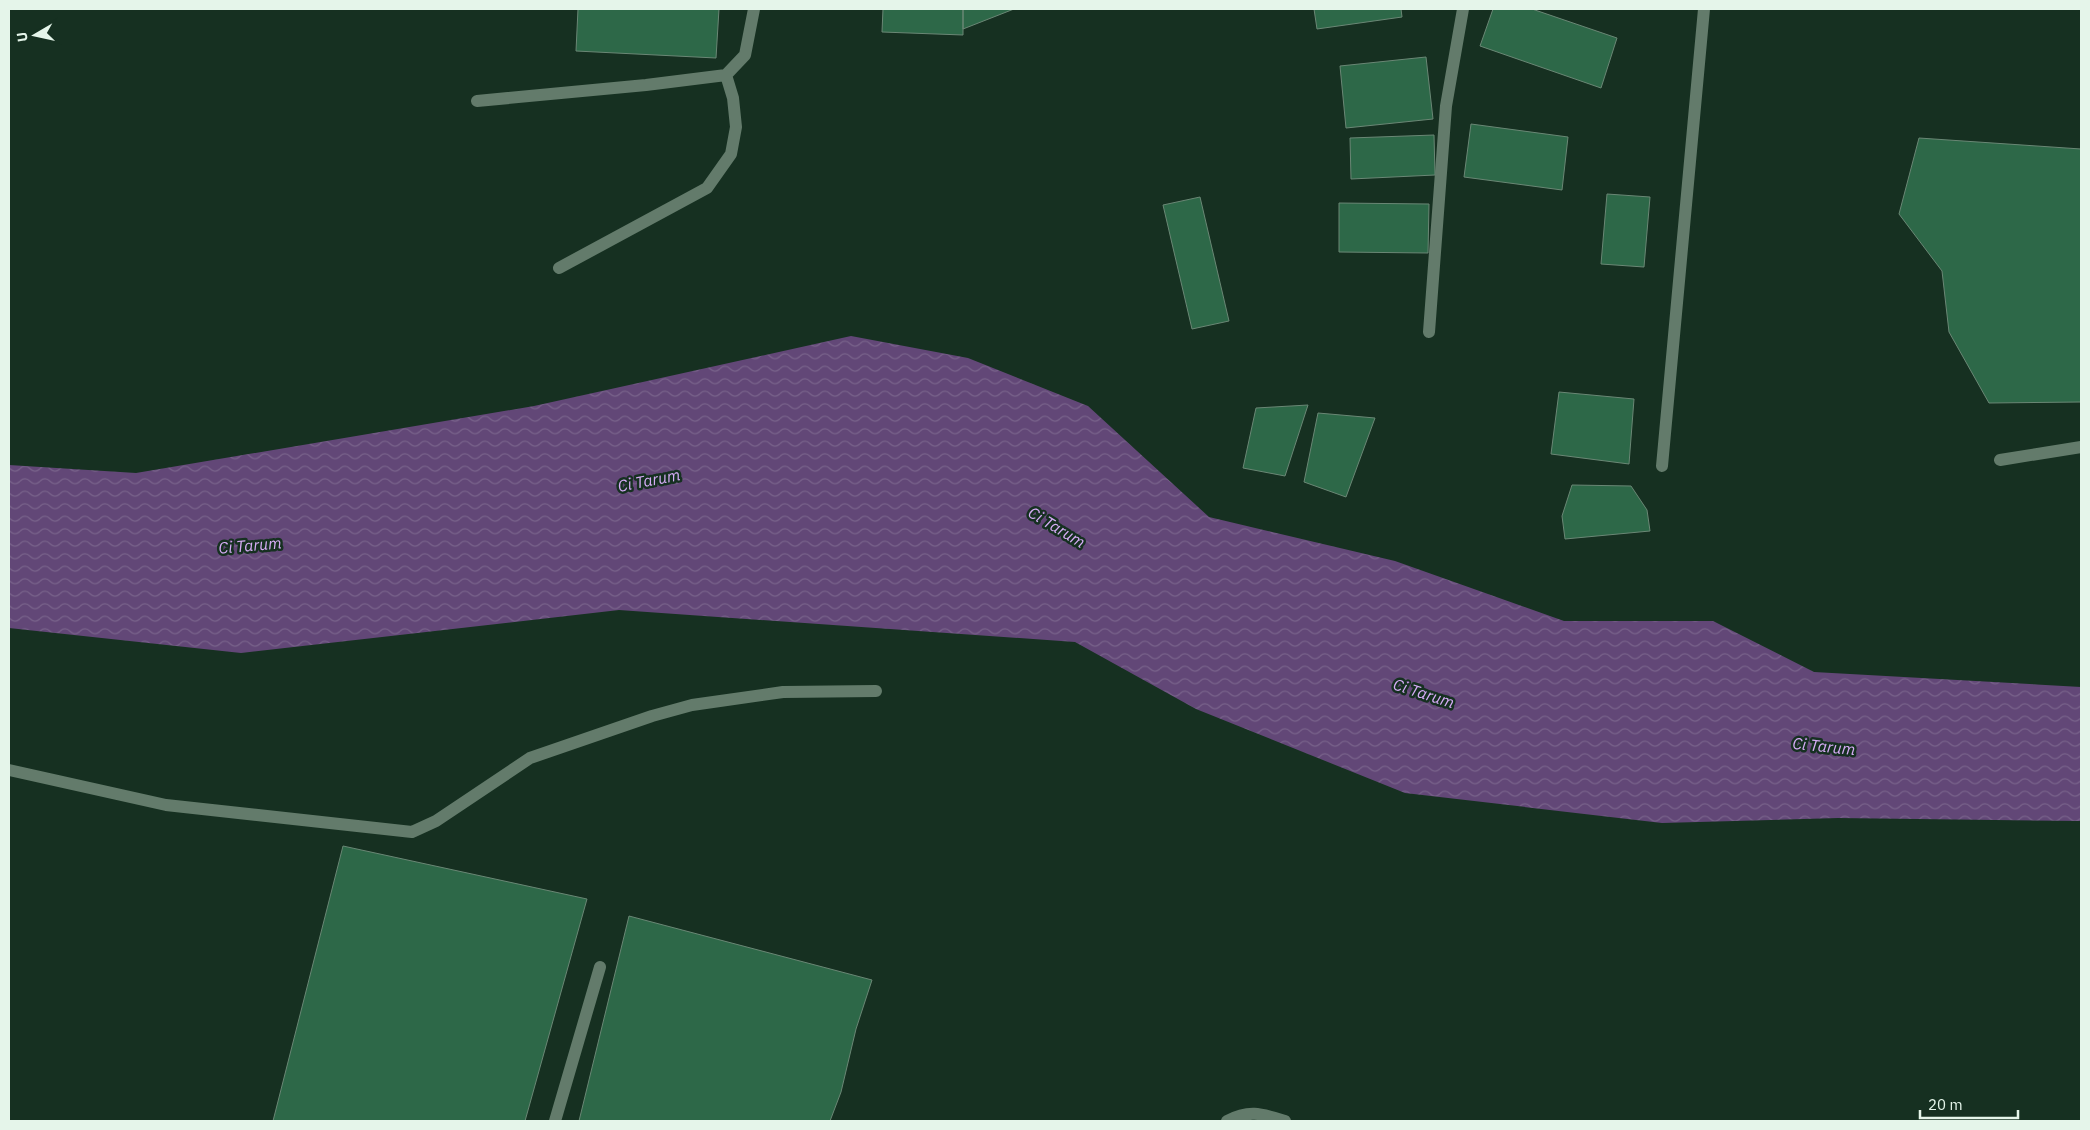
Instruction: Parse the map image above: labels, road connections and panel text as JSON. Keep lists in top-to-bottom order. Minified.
{"water":["Ci Tarum"],"scale_bar":"20 m","north":"left"}
